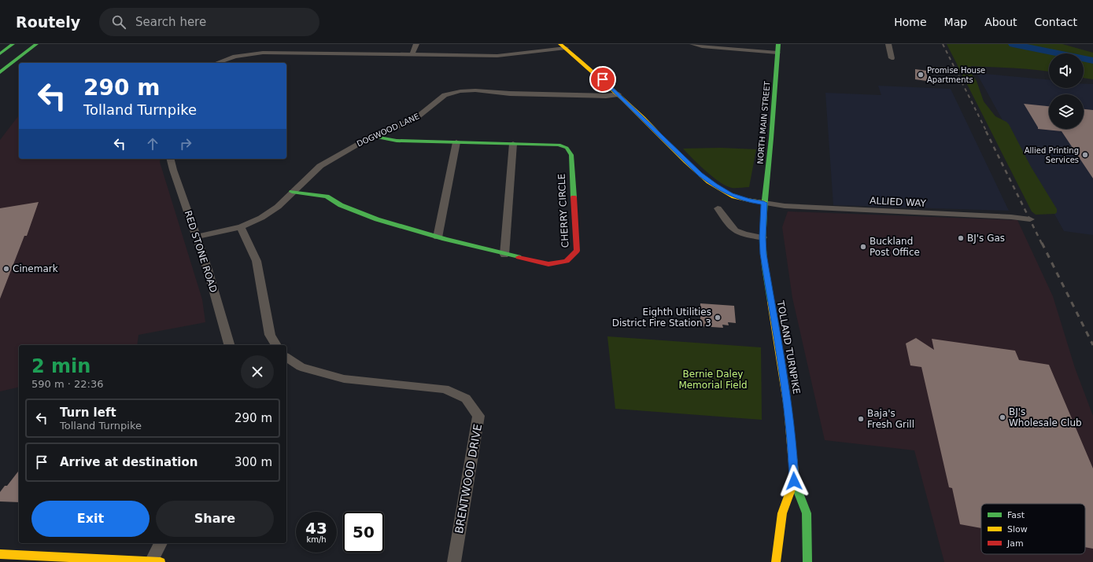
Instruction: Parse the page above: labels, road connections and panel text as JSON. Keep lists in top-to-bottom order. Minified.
{"streets":{"main road":["NORTH MAIN STREET","CHERRY CIRCLE","TOLLAND TURNPIKE"],"street":["DOGWOOD LANE","ALLIED WAY","RED STONE ROAD","BRENTWOOD DRIVE"]},"crossings":[["NORTH MAIN STREET","ALLIED WAY"],["NORTH MAIN STREET","TOLLAND TURNPIKE"],["DOGWOOD LANE","CHERRY CIRCLE"],["DOGWOOD LANE","RED STONE ROAD"],["ALLIED WAY","TOLLAND TURNPIKE"]],"parks":["Bernie Daley Memorial Field"],"places":["Promise House Apartments","Allied Printing Services","BJ's Gas","Buckland Post Office","Cinemark","Eighth Utilities District Fire Station 3","BJ's Wholesale Club","Baja's Fresh Grill"],"legend":["Fast","Slow","Jam"],"page":{"header":"Routely","search":"Search here","nav":["Home","Map","About","Contact"],"turn":["290 m","Tolland Turnpike"],"heading":["2 min","590 m · 22:36"],"list":[{"name":"Turn left","note":"Tolland Turnpike","value":"290 m"},{"name":"Arrive at destination","value":"300 m"}],"buttons":["Exit","Share"],"speed":"43 km/h","limit":"50"}}
